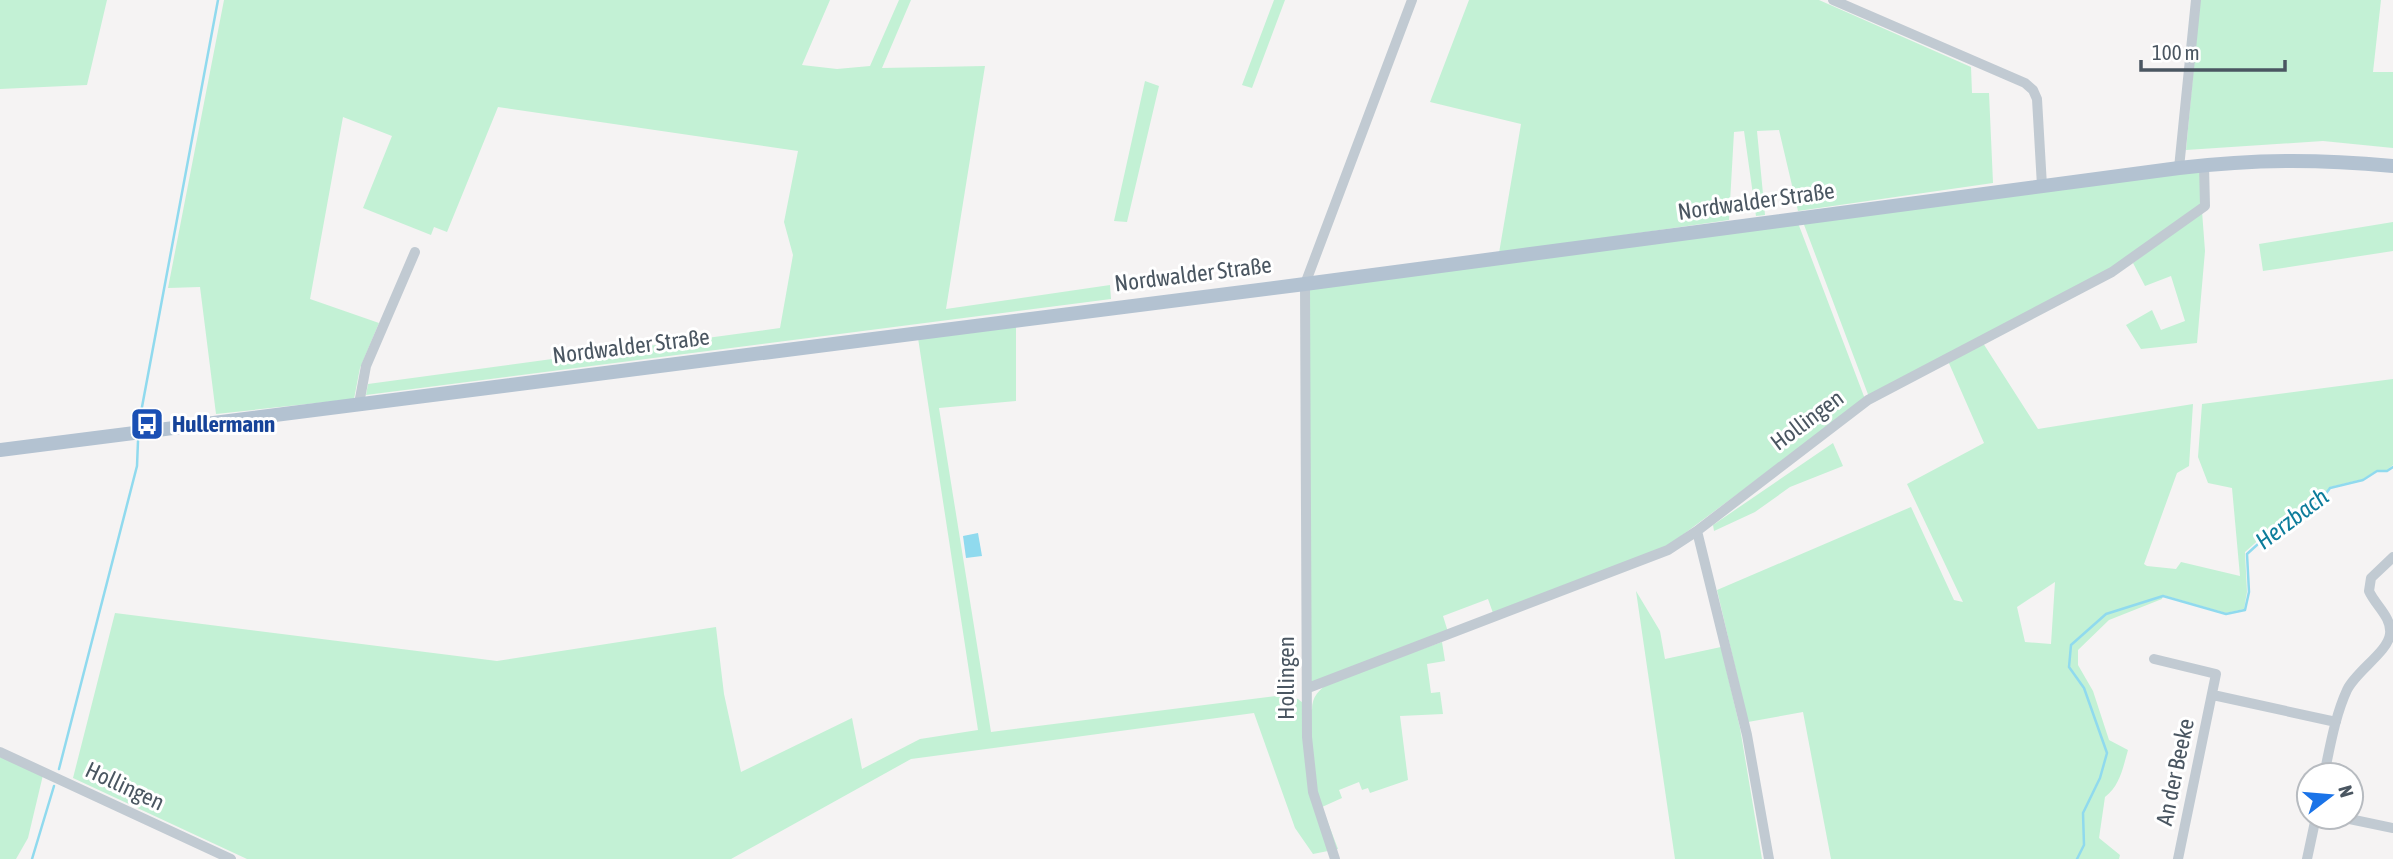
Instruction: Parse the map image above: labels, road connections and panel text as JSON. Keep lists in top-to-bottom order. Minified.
{"streets":{"main road":["Nordwalder Straße"],"street":["Hollingen","An der Beeke"]},"crossings":[["Nordwalder Straße","Hollingen"]],"water":["Herzbach"],"places":{"bus stop":["Hullermann"]},"scale_bar":"100 m","north":"right"}
